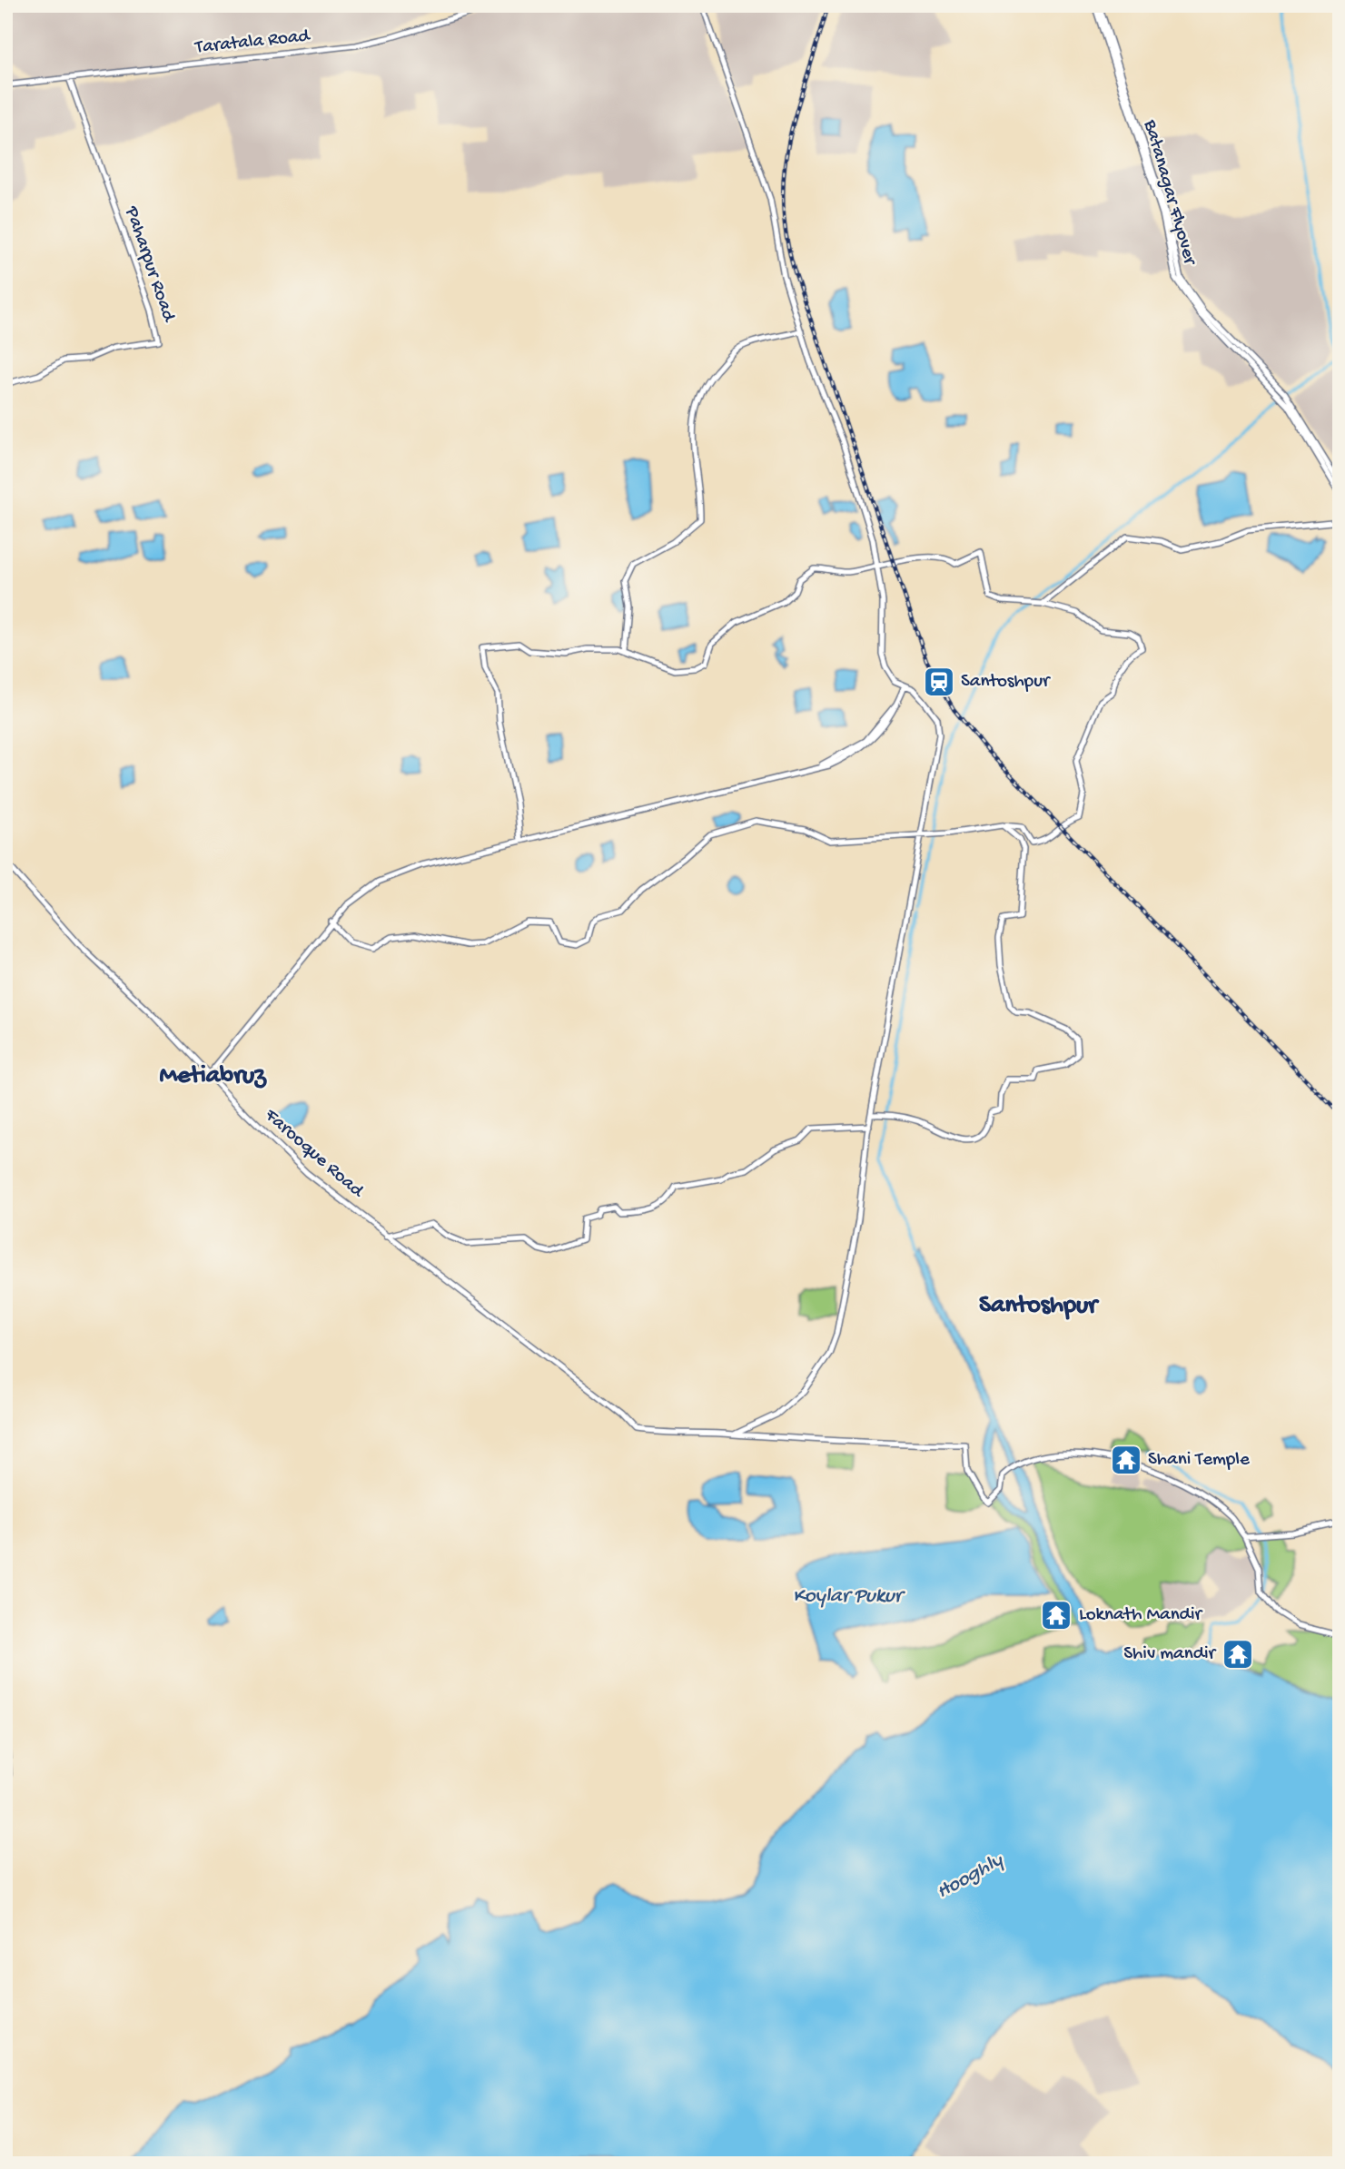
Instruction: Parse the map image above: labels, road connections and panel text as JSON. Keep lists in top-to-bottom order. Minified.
{"streets":{"street":["Taratala Road","Batanagar Flyover","Paharpur Road","Farooque Road"]},"crossings":[["Taratala Road","Paharpur Road"]],"districts":["Metiabruz","Santoshpur"],"water":["Koylar Pukur","Hooghly"],"places":{"station":["Santoshpur"],"temple":["Shani Temple","Loknath Mandir","Shiv mandir"]}}
